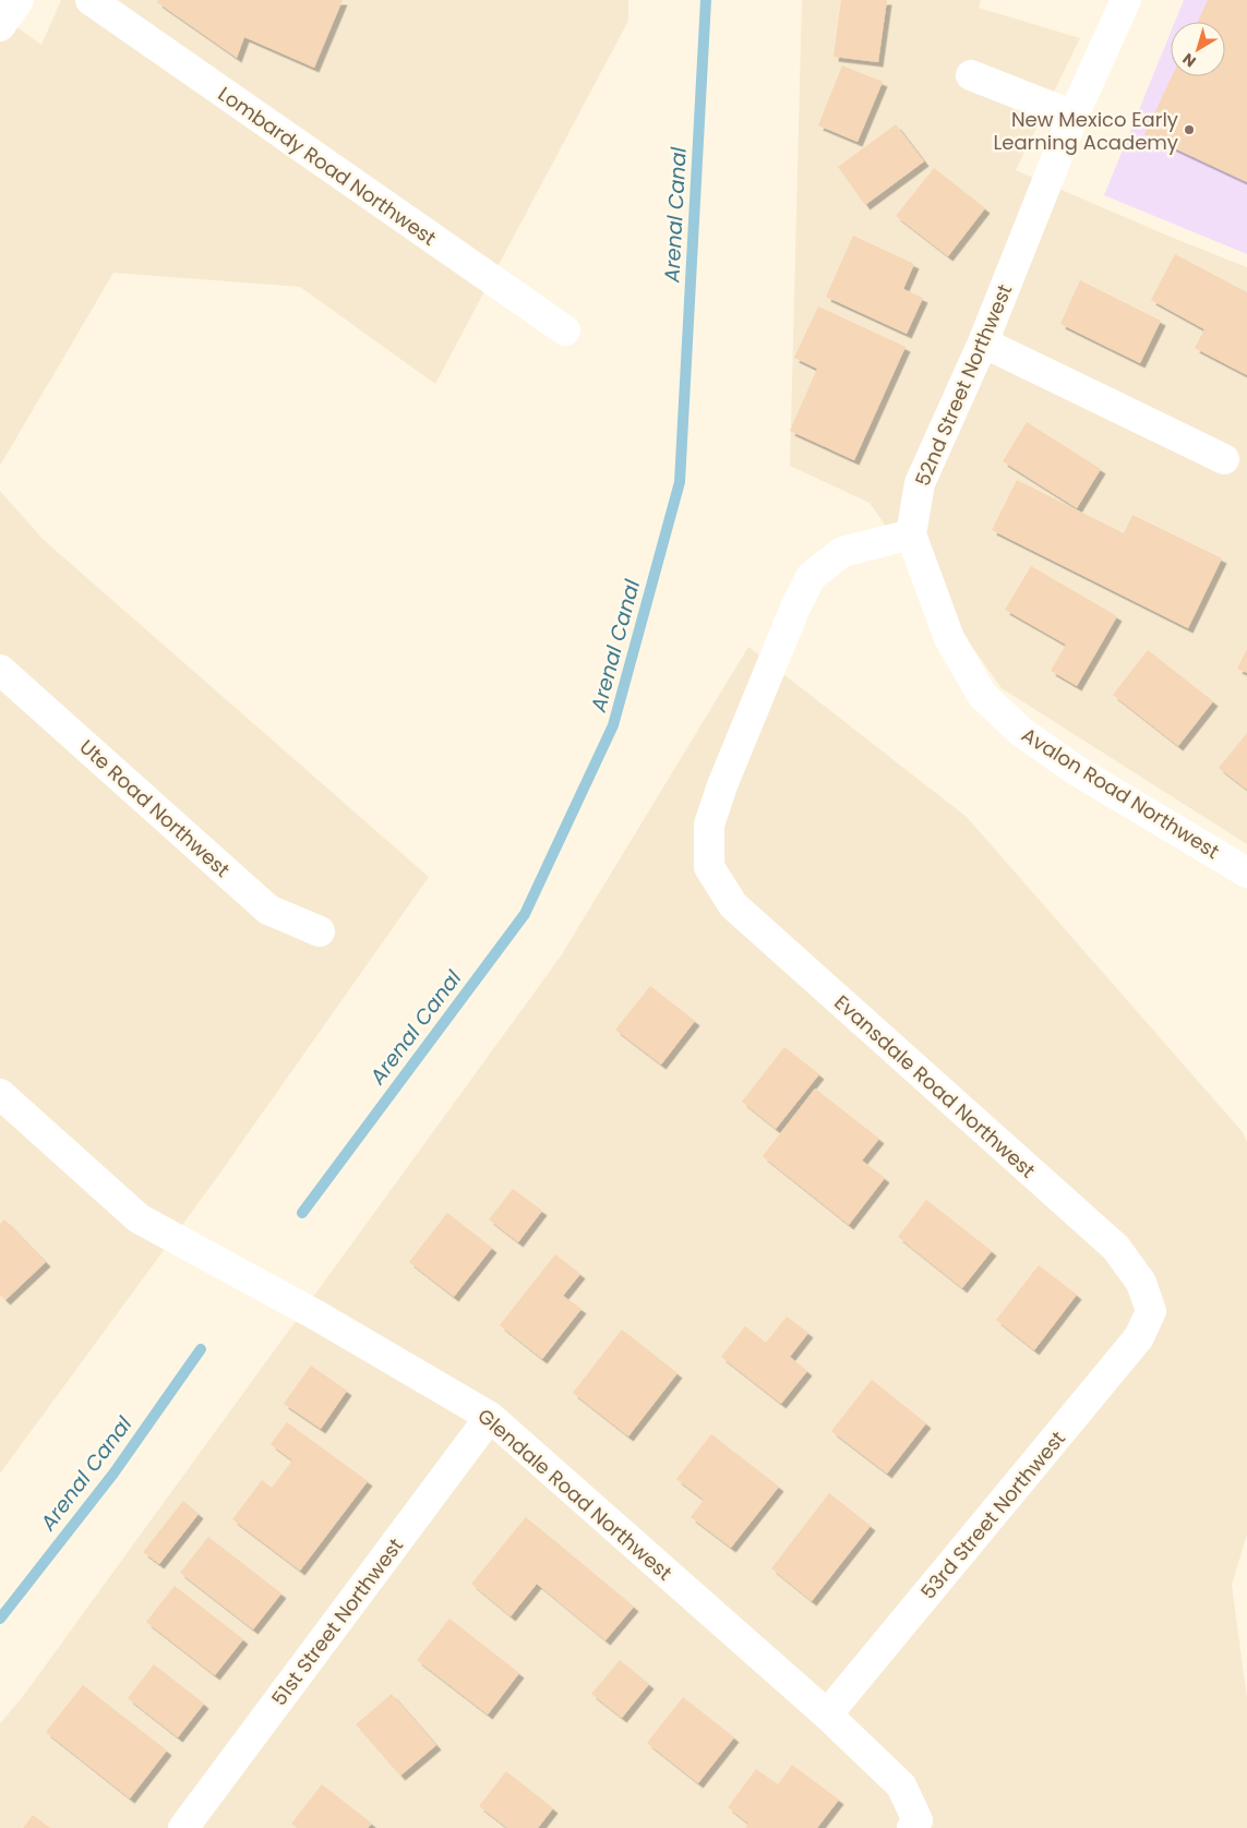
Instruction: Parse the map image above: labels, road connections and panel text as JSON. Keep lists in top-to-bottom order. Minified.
{"streets":{"street":["Lombardy Road Northwest","52nd Street Northwest","Avalon Road Northwest","Ute Road Northwest","Evansdale Road Northwest","Glendale Road Northwest","53rd Street Northwest","51st Street Northwest"]},"crossings":[["52nd Street Northwest","Avalon Road Northwest"],["52nd Street Northwest","Evansdale Road Northwest"],["Avalon Road Northwest","Evansdale Road Northwest"],["Evansdale Road Northwest","53rd Street Northwest"],["Glendale Road Northwest","53rd Street Northwest"],["Glendale Road Northwest","51st Street Northwest"]],"water":["Arenal Canal"],"places":["New Mexico Early Learning Academy"],"north":"bottom left"}
